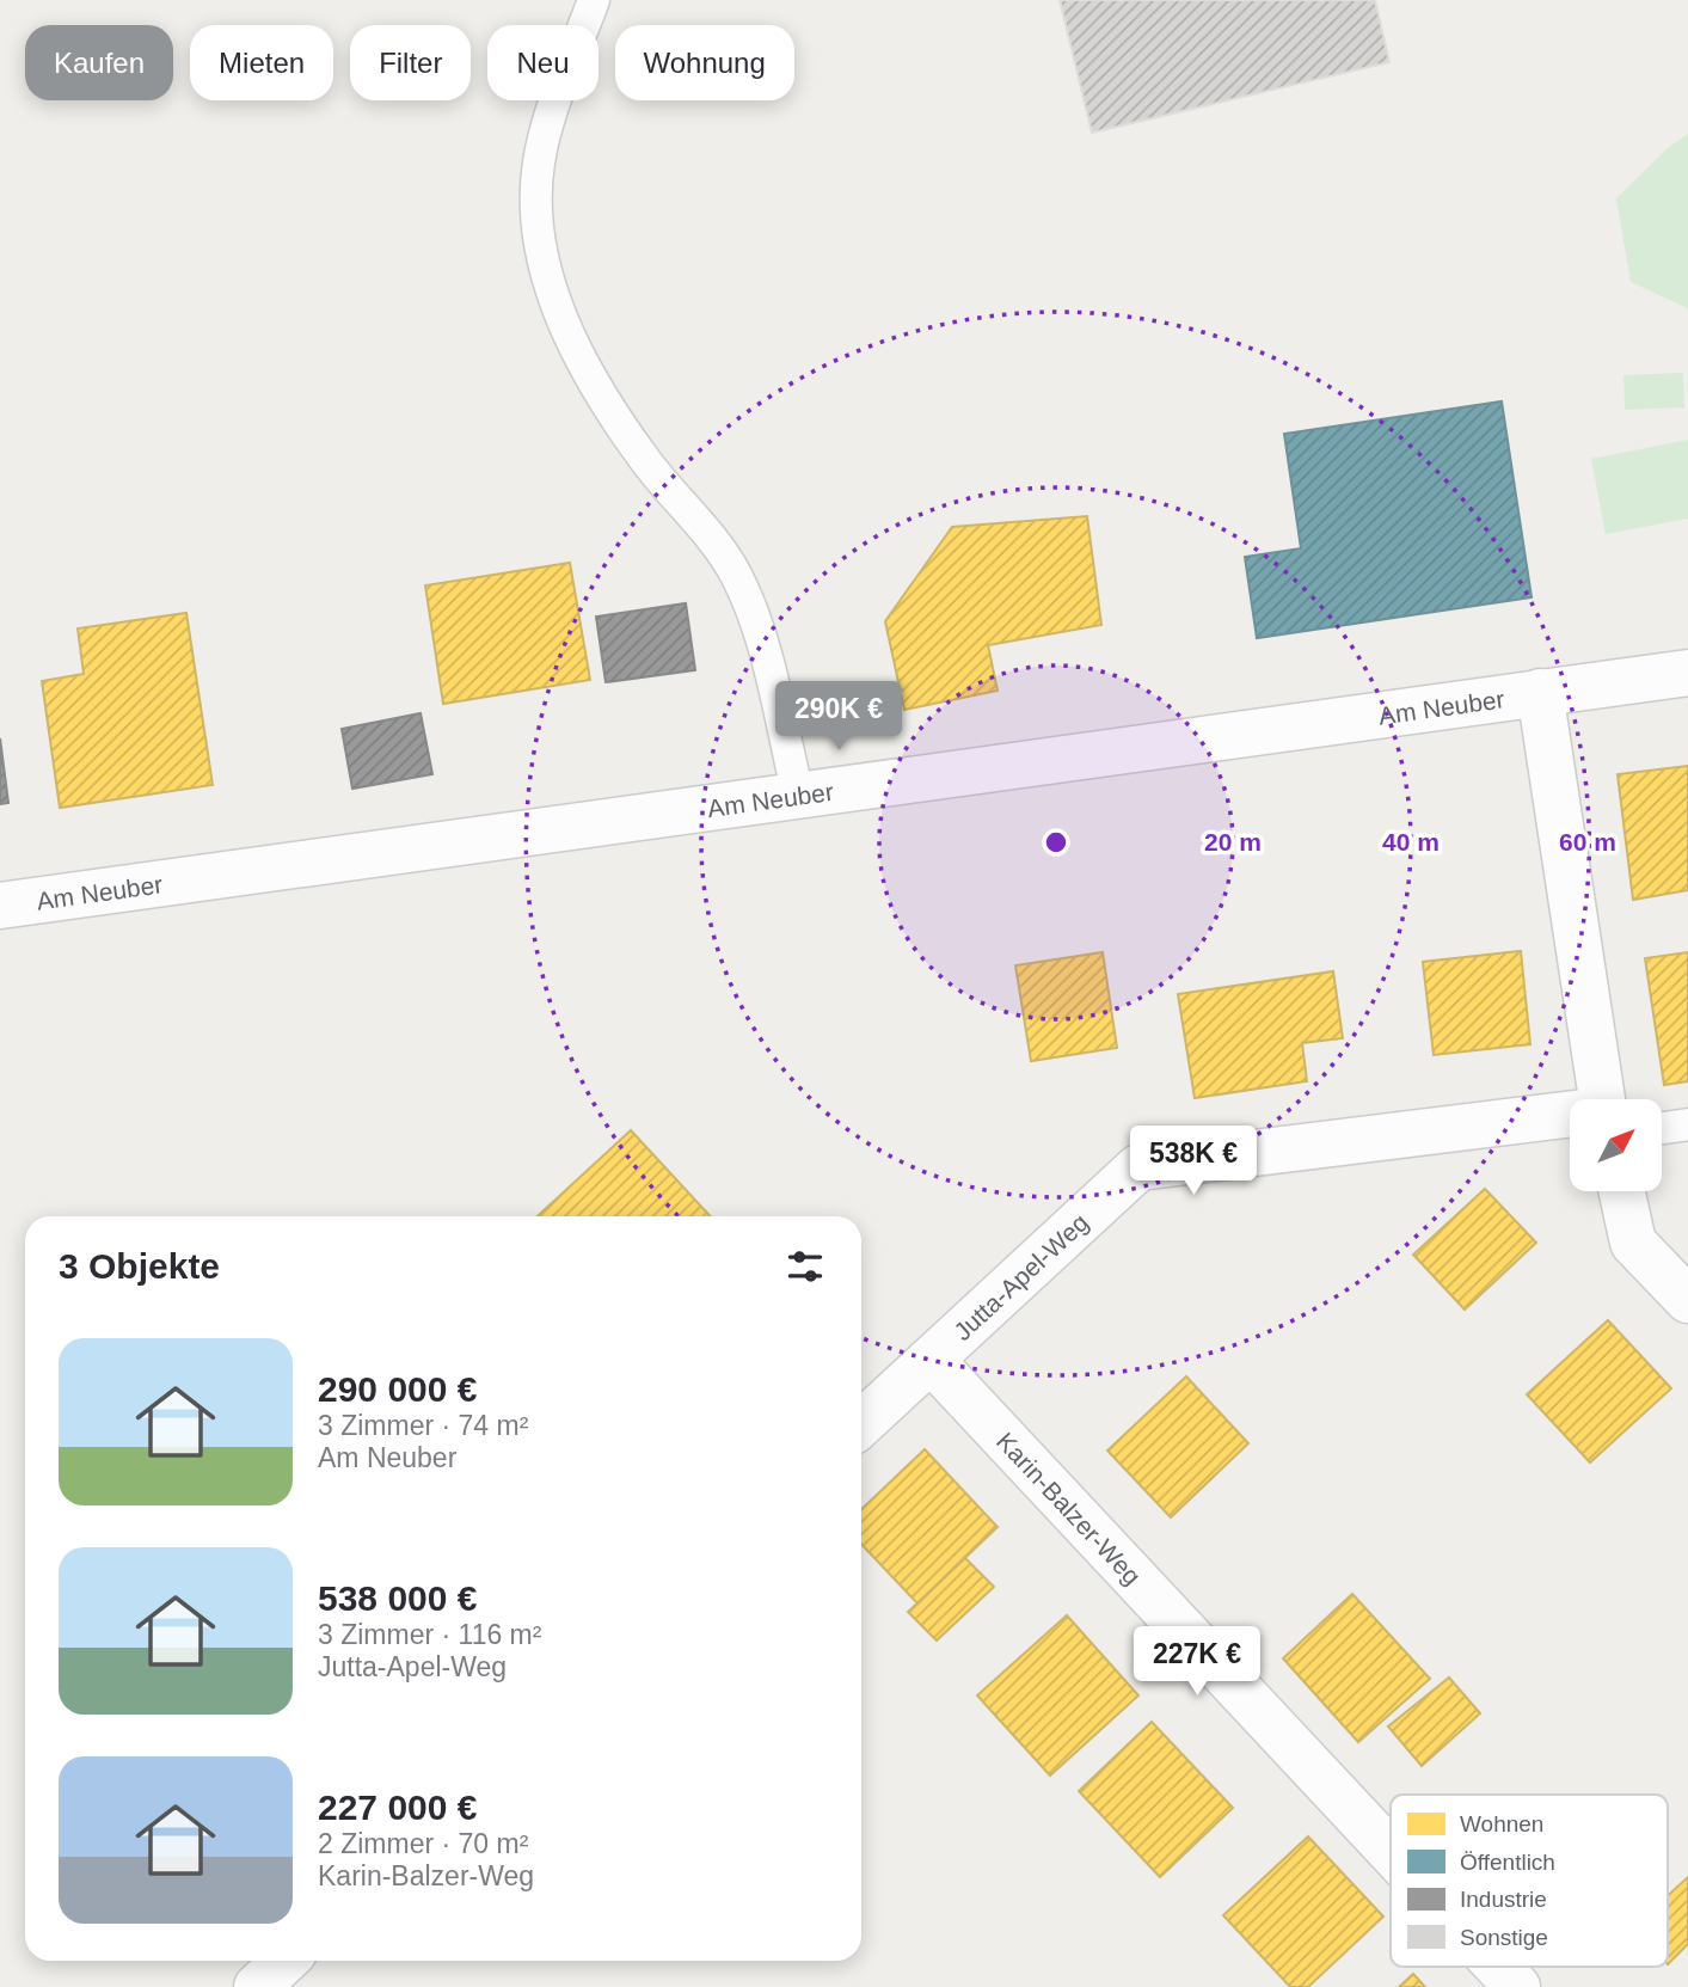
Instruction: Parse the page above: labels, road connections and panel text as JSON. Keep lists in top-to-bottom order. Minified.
{"streets":{"street":["Am Neuber","Jutta-Apel-Weg","Karin-Balzer-Weg"]},"crossings":[["Jutta-Apel-Weg","Karin-Balzer-Weg"]],"legend":["Wohnen","Öffentlich","Industrie","Sonstige"],"north":"top right","page":{"chip":["Kaufen","Mieten","Filter","Neu","Wohnung"],"price":["290K €","538K €","227K €"],"heading":"3 Objekte","list":[{"name":"290 000 €","note":"3 Zimmer · 74 m² · Am Neuber"},{"name":"538 000 €","note":"3 Zimmer · 116 m² · Jutta-Apel-Weg"},{"name":"227 000 €","note":"2 Zimmer · 70 m² · Karin-Balzer-Weg"}]},"rings":["20 m","40 m","60 m"]}
